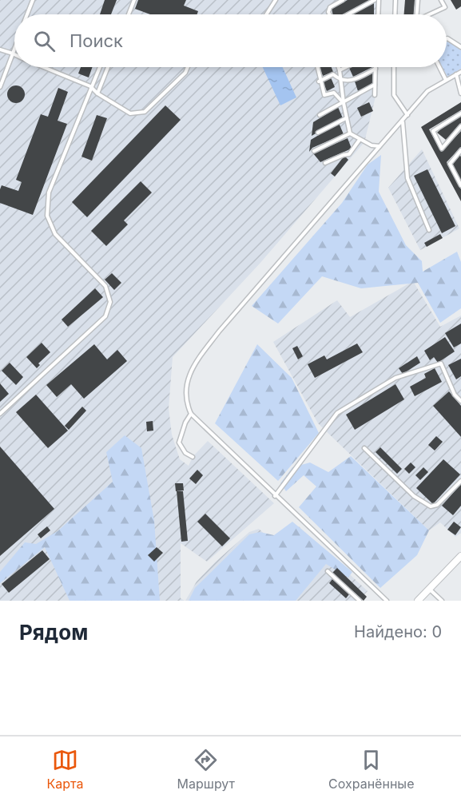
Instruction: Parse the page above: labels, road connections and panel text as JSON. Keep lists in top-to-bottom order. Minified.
{"page":{"search":"Поиск","heading":["Рядом","Найдено: 0"],"nav":["Карта","Маршрут","Сохранённые"]}}
